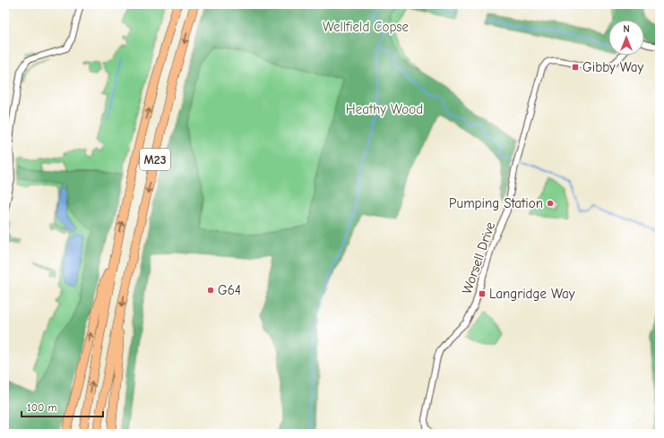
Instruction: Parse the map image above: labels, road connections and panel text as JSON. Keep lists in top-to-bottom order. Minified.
{"streets":{"highway":["M23"],"street":["Worsell Drive"]},"parks":["Wellfield Copse","Heathy Wood"],"places":{"transit":["Gibby Way","Langridge Way"],"other":["Pumping Station","G64"]},"scale_bar":"100 m","north":"top"}
